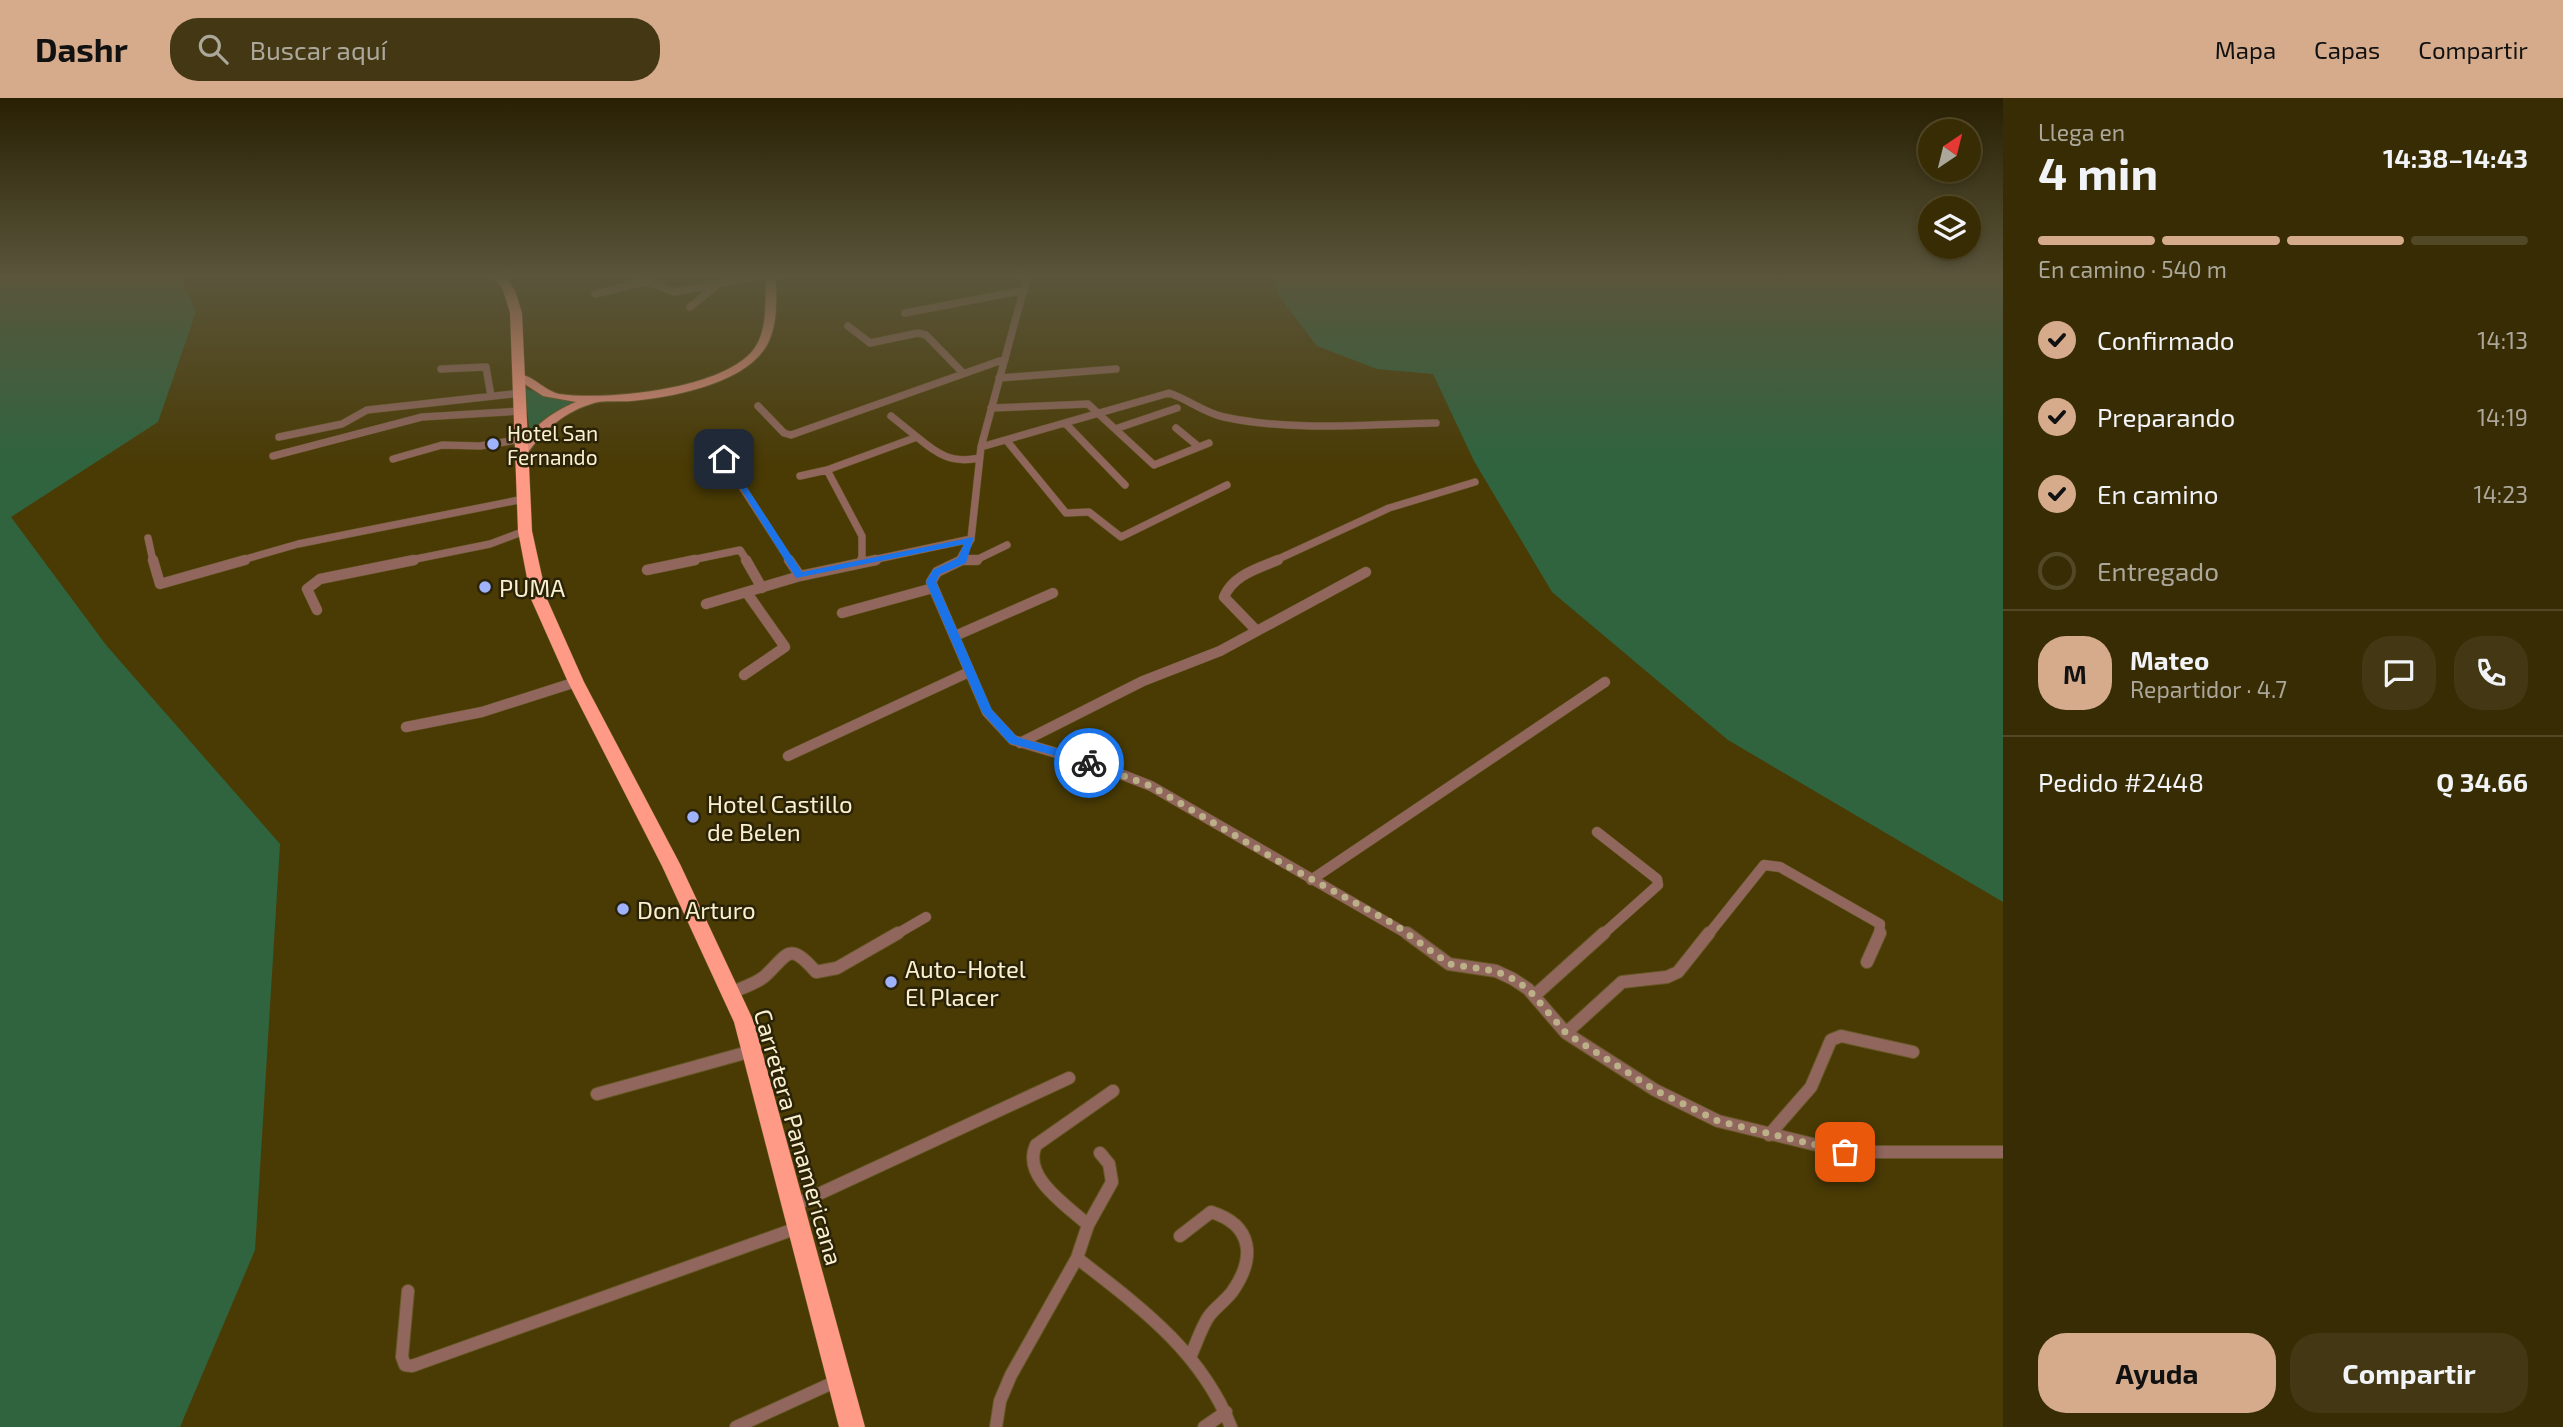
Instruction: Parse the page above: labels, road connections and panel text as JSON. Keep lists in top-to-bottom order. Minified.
{"streets":{"highway":["Carretera Panamericana"]},"places":["Hotel San Fernando","PUMA","Hotel Castillo de Belen","Don Arturo","Auto-Hotel El Placer"],"north":"top right","page":{"header":"Dashr","search":"Buscar aquí","nav":["Mapa","Capas","Compartir"],"heading":["4 min","Llega en","14:38–14:43"],"panel":["Mateo","Repartidor · 4.7","Pedido #2448","Q 34.66"],"bar":"En camino · 540 m","list":[["Confirmado","14:13"],["Preparando","14:19"],["En camino","14:23"],"Entregado"],"round":"M","buttons":["Ayuda","Compartir"]}}
